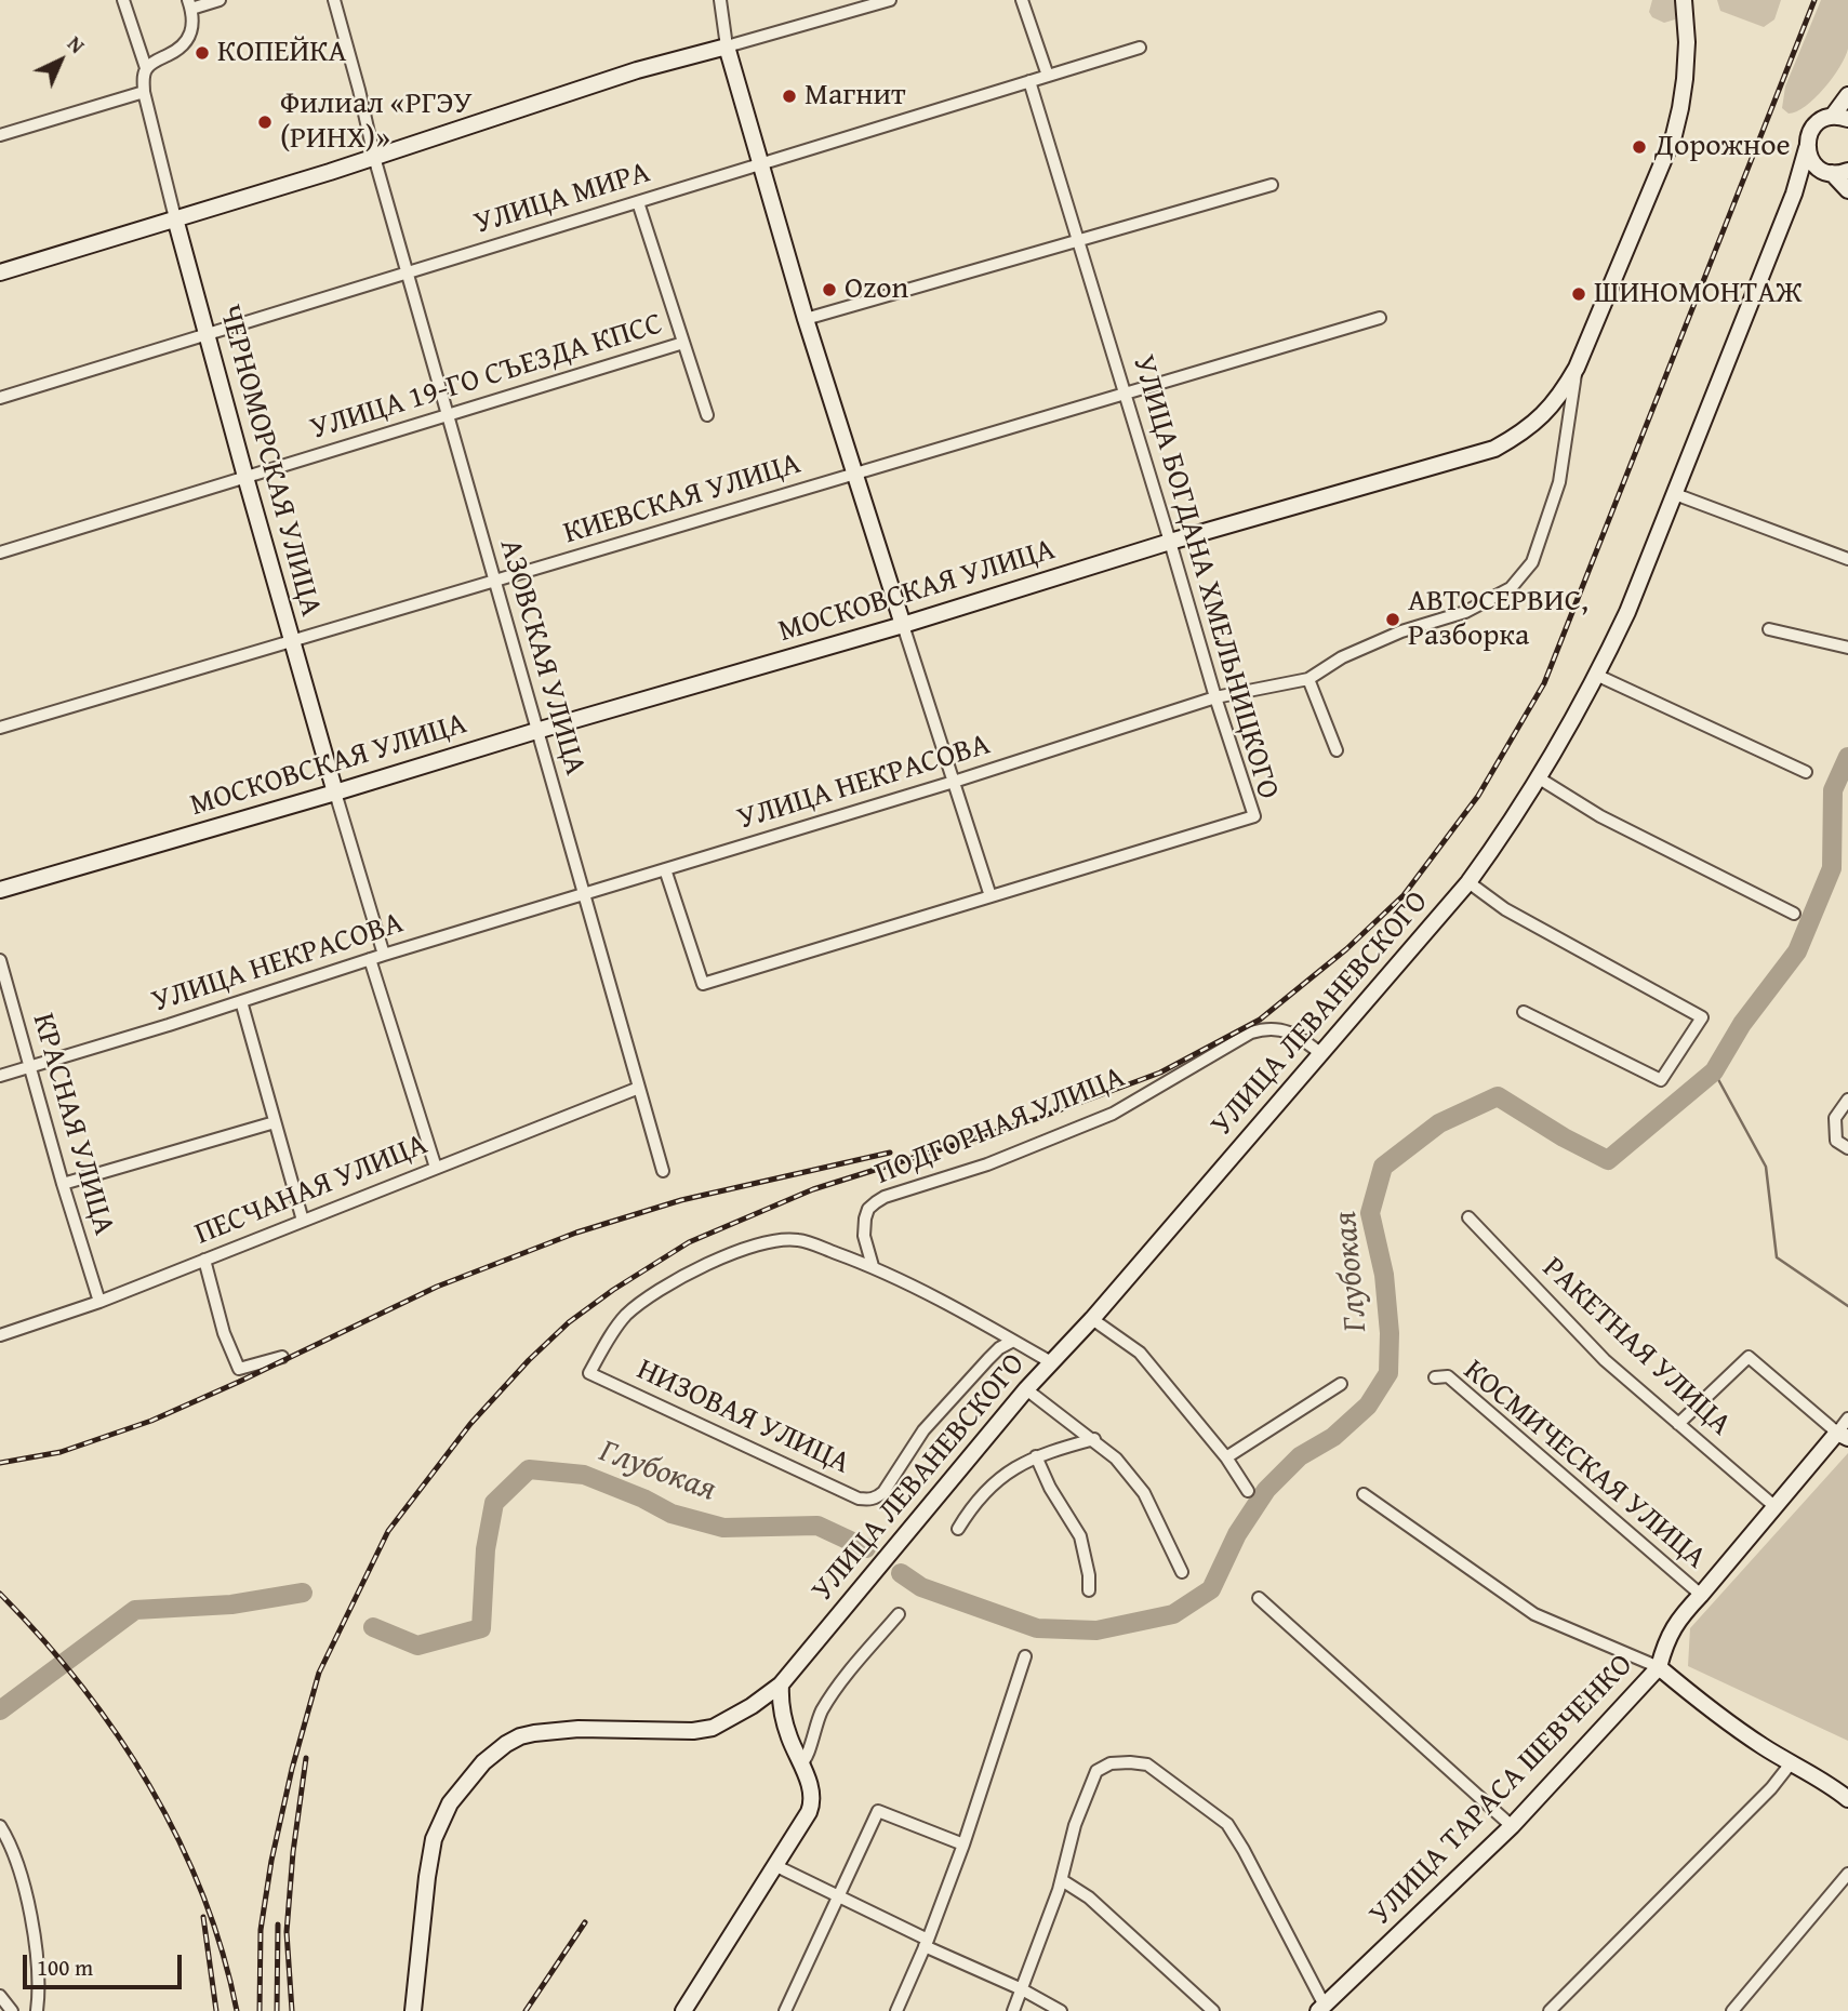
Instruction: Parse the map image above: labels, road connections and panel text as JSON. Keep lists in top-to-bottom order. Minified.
{"streets":{"street":["УЛИЦА МИРА","УЛИЦА 19-ГО СЪЕЗДА КПСС","ЧЕРНОМОРСКАЯ УЛИЦА","КИЕВСКАЯ УЛИЦА","УЛИЦА БОГДАНА ХМЕЛЬНИЦКОГО","МОСКОВСКАЯ УЛИЦА","АЗОВСКАЯ УЛИЦА","УЛИЦА НЕКРАСОВА","УЛИЦА ЛЕВАНЕВСКОГО","КРАСНАЯ УЛИЦА","ПОДГОРНАЯ УЛИЦА","ПЕСЧАНАЯ УЛИЦА","РАКЕТНАЯ УЛИЦА","НИЗОВАЯ УЛИЦА","КОСМИЧЕСКАЯ УЛИЦА","УЛИЦА ТАРАСА ШЕВЧЕНКО"]},"crossings":[["УЛИЦА МИРА","ЧЕРНОМОРСКАЯ УЛИЦА"],["УЛИЦА МИРА","УЛИЦА БОГДАНА ХМЕЛЬНИЦКОГО"],["УЛИЦА МИРА","АЗОВСКАЯ УЛИЦА"],["УЛИЦА 19-ГО СЪЕЗДА КПСС","ЧЕРНОМОРСКАЯ УЛИЦА"],["УЛИЦА 19-ГО СЪЕЗДА КПСС","АЗОВСКАЯ УЛИЦА"],["ЧЕРНОМОРСКАЯ УЛИЦА","КИЕВСКАЯ УЛИЦА"],["ЧЕРНОМОРСКАЯ УЛИЦА","МОСКОВСКАЯ УЛИЦА"],["ЧЕРНОМОРСКАЯ УЛИЦА","УЛИЦА НЕКРАСОВА"],["КИЕВСКАЯ УЛИЦА","УЛИЦА БОГДАНА ХМЕЛЬНИЦКОГО"],["КИЕВСКАЯ УЛИЦА","АЗОВСКАЯ УЛИЦА"],["УЛИЦА БОГДАНА ХМЕЛЬНИЦКОГО","МОСКОВСКАЯ УЛИЦА"],["УЛИЦА БОГДАНА ХМЕЛЬНИЦКОГО","УЛИЦА НЕКРАСОВА"],["МОСКОВСКАЯ УЛИЦА","АЗОВСКАЯ УЛИЦА"],["МОСКОВСКАЯ УЛИЦА","УЛИЦА НЕКРАСОВА"],["АЗОВСКАЯ УЛИЦА","УЛИЦА НЕКРАСОВА"],["АЗОВСКАЯ УЛИЦА","ПЕСЧАНАЯ УЛИЦА"],["УЛИЦА НЕКРАСОВА","КРАСНАЯ УЛИЦА"],["УЛИЦА ЛЕВАНЕВСКОГО","ПОДГОРНАЯ УЛИЦА"],["УЛИЦА ЛЕВАНЕВСКОГО","НИЗОВАЯ УЛИЦА"],["КРАСНАЯ УЛИЦА","ПЕСЧАНАЯ УЛИЦА"],["ПОДГОРНАЯ УЛИЦА","НИЗОВАЯ УЛИЦА"],["РАКЕТНАЯ УЛИЦА","УЛИЦА ТАРАСА ШЕВЧЕНКО"],["КОСМИЧЕСКАЯ УЛИЦА","УЛИЦА ТАРАСА ШЕВЧЕНКО"]],"water":["Глубокая"],"places":["КОПЕЙКА","Магнит","Филиал «РГЭУ (РИНХ)»","Дорожное","Ozon","ШИНОМОНТАЖ","АВТОСЕРВИС, Разборка"],"scale_bar":"100 m","north":"top right"}
